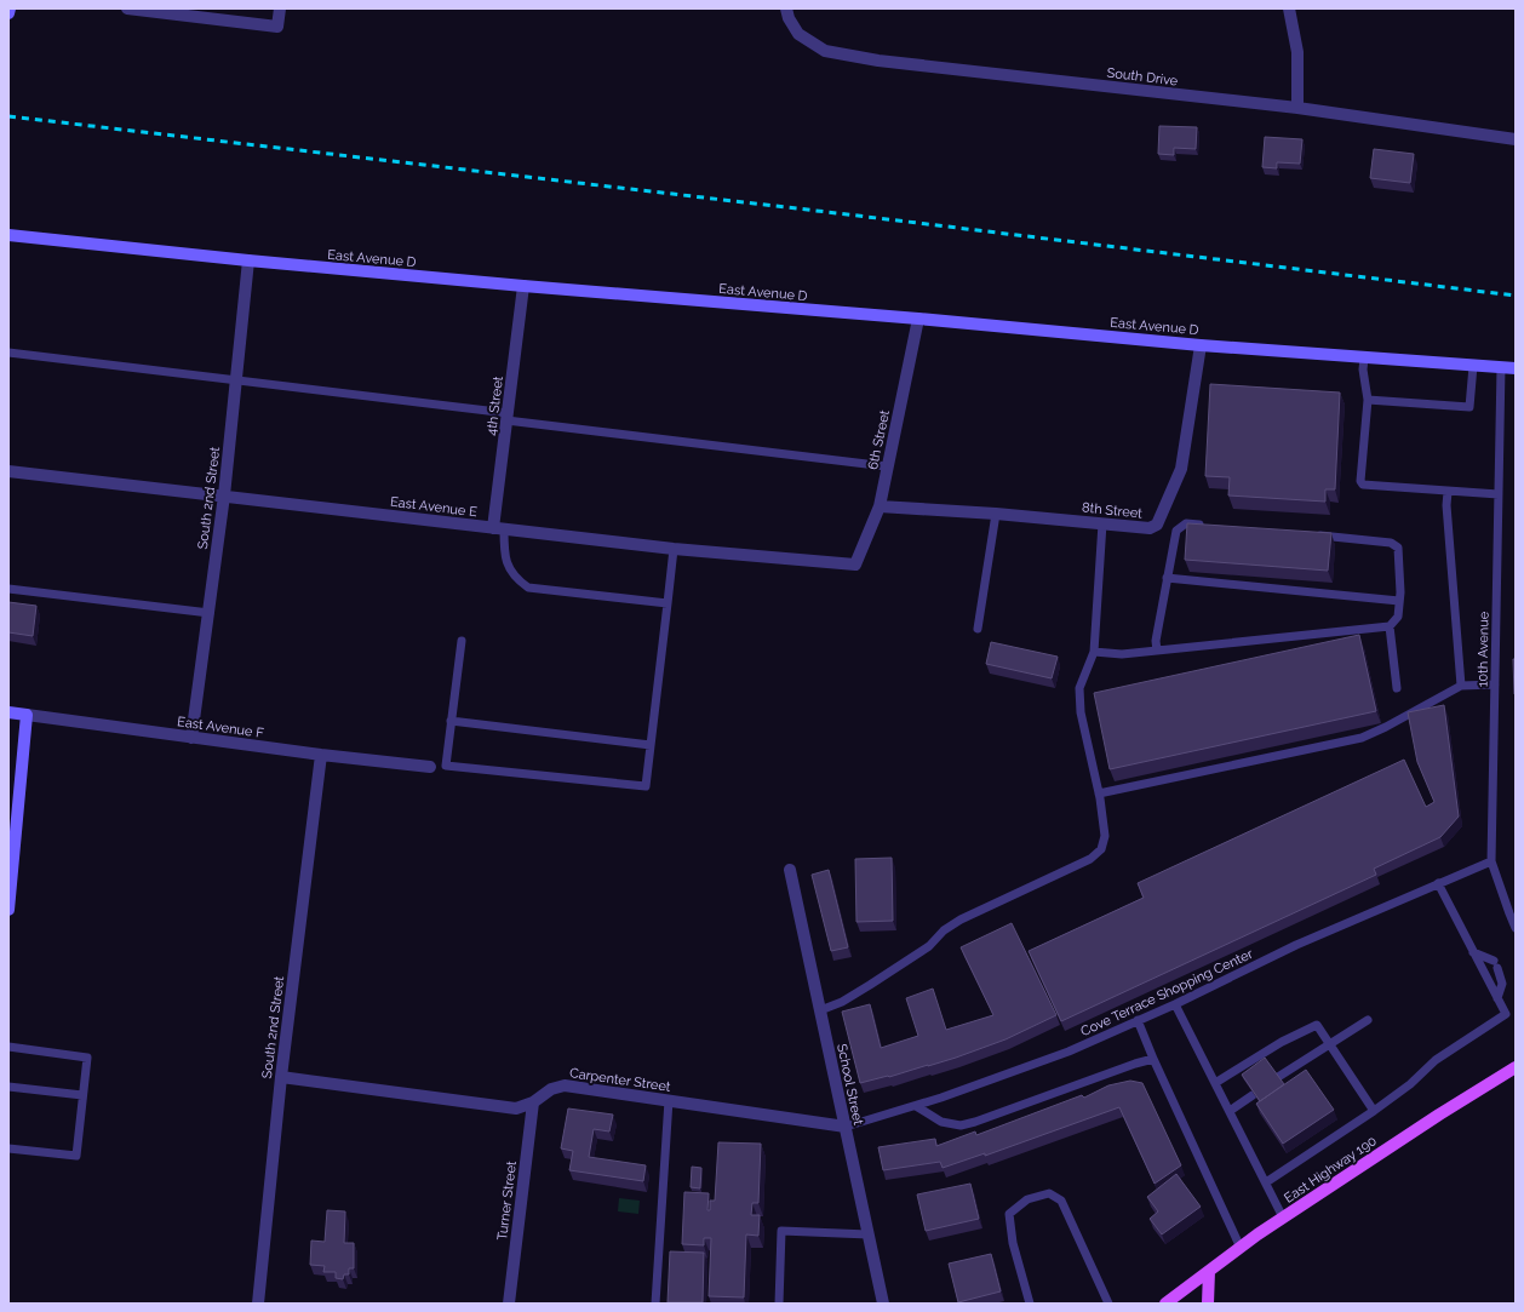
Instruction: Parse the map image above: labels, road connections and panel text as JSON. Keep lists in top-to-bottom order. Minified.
{"streets":{"main road":["East Avenue D","East Avenue F","East Highway 190"],"street":["South Drive","4th Street","6th Street","South 2nd Street","East Avenue E","8th Street","Carpenter Street","School Street","Turner Street"],"lane":["10th Avenue","Cove Terrace Shopping Center"]},"crossings":[["East Avenue D","4th Street"],["East Avenue D","6th Street"],["East Avenue D","South 2nd Street"],["East Avenue D","8th Street"],["East Avenue D","10th Avenue"],["4th Street","East Avenue E"],["6th Street","East Avenue E"],["6th Street","8th Street"],["South 2nd Street","East Avenue E"],["South 2nd Street","East Avenue F"],["South 2nd Street","Carpenter Street"],["10th Avenue","Cove Terrace Shopping Center"],["Cove Terrace Shopping Center","Carpenter Street"],["Cove Terrace Shopping Center","School Street"],["Carpenter Street","School Street"],["Carpenter Street","Turner Street"]]}
